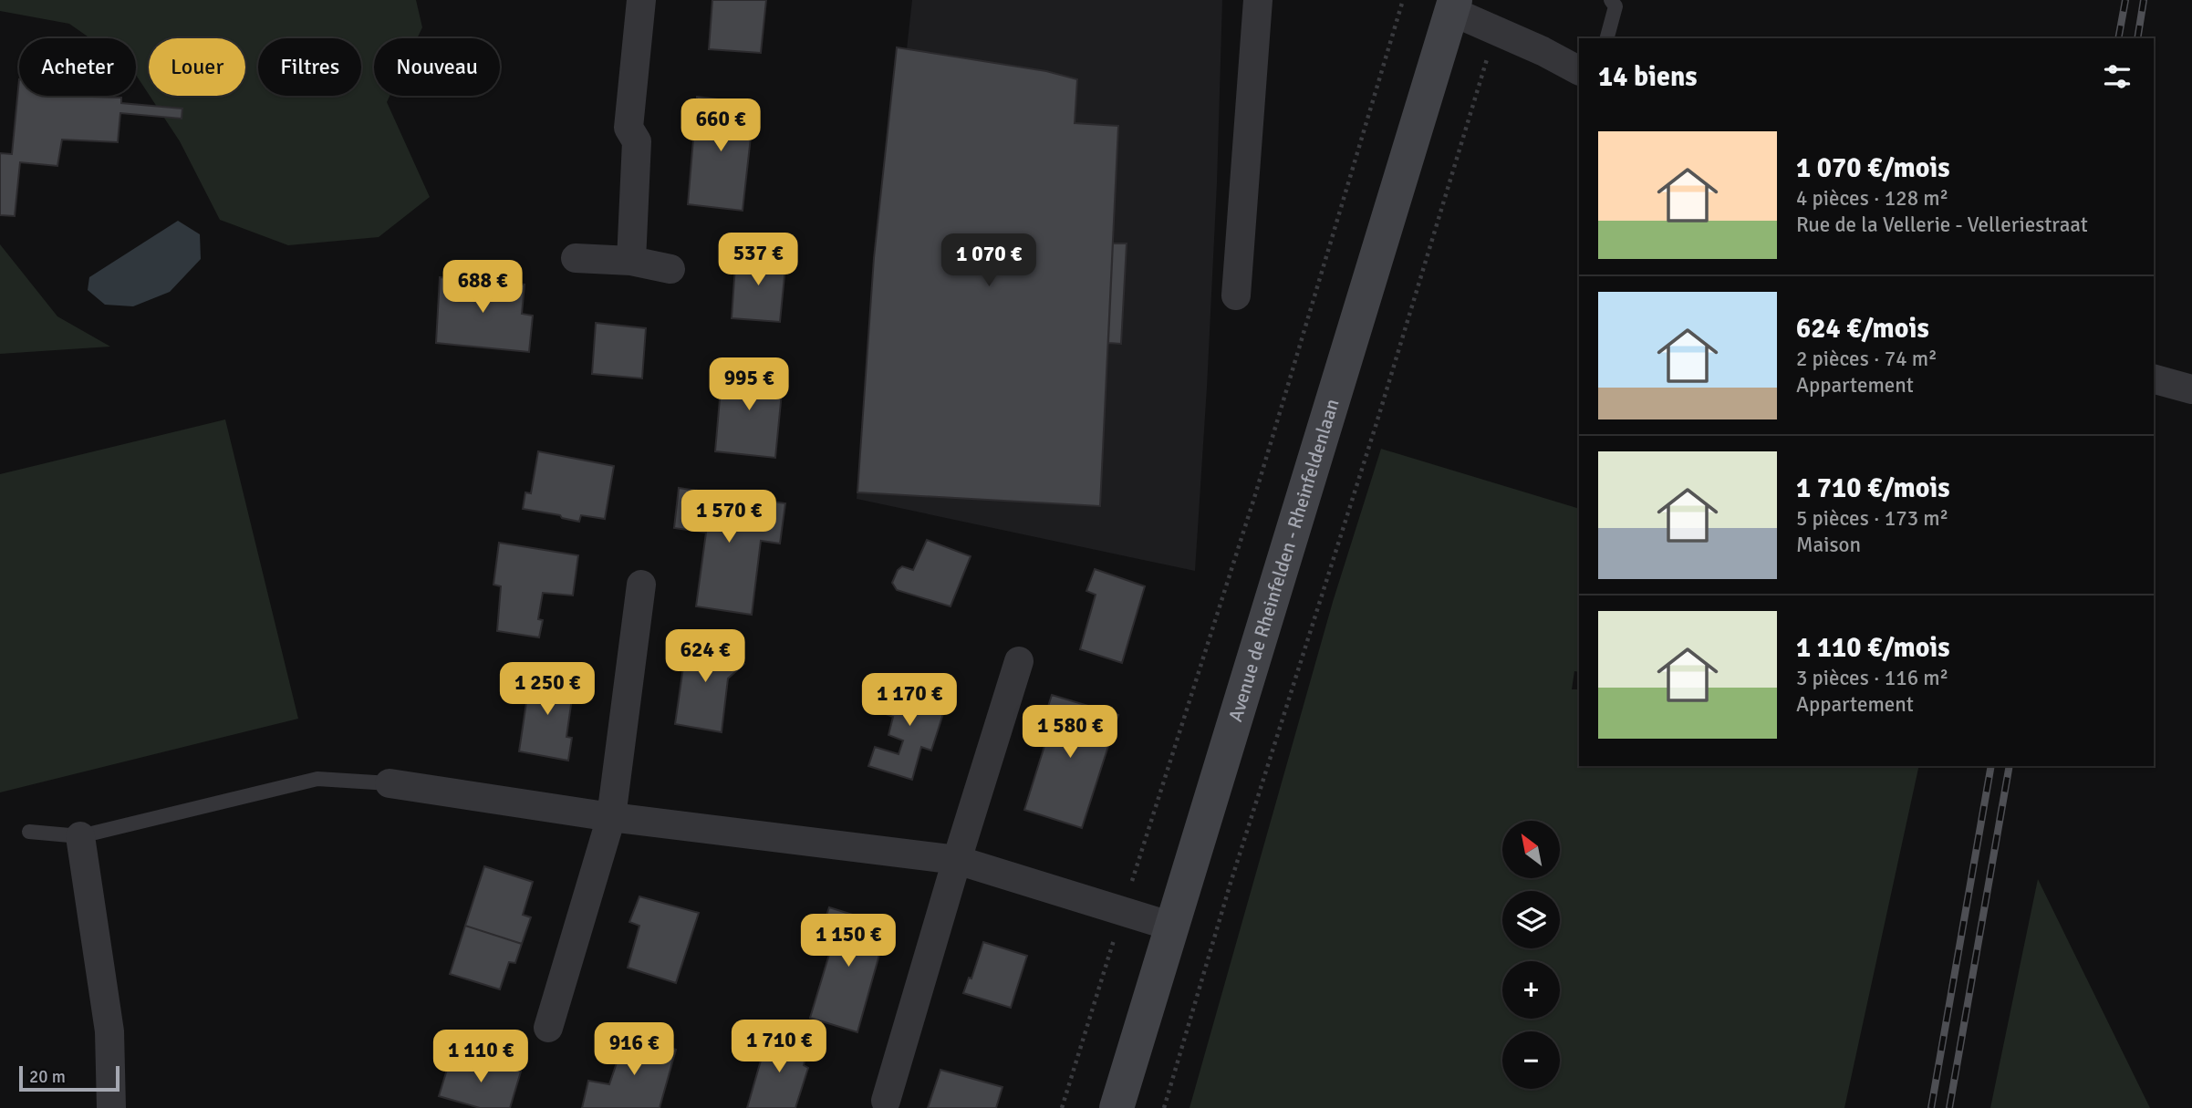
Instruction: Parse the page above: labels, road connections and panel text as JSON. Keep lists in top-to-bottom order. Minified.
{"streets":{"main road":["Avenue de Rheinfelden - Rheinfeldenlaan"]},"scale_bar":"20 m","north":"top left","page":{"chip":["Acheter","Louer","Filtres","Nouveau"],"heading":"14 biens","price":["660 €","537 €","1 070 €","688 €","995 €","1 570 €","624 €","1 250 €","1 170 €","1 580 €","1 150 €","1 710 €","916 €","1 110 €"],"list":[{"name":"1 070 €/mois","note":"4 pièces · 128 m² · Rue de la Vellerie - Velleriestraat"},{"name":"624 €/mois","note":"2 pièces · 74 m² · Appartement"},{"name":"1 710 €/mois","note":"5 pièces · 173 m² · Maison"},{"name":"1 110 €/mois","note":"3 pièces · 116 m² · Appartement"}],"map_buttons":["+","−"],"scale":"20 m"}}
